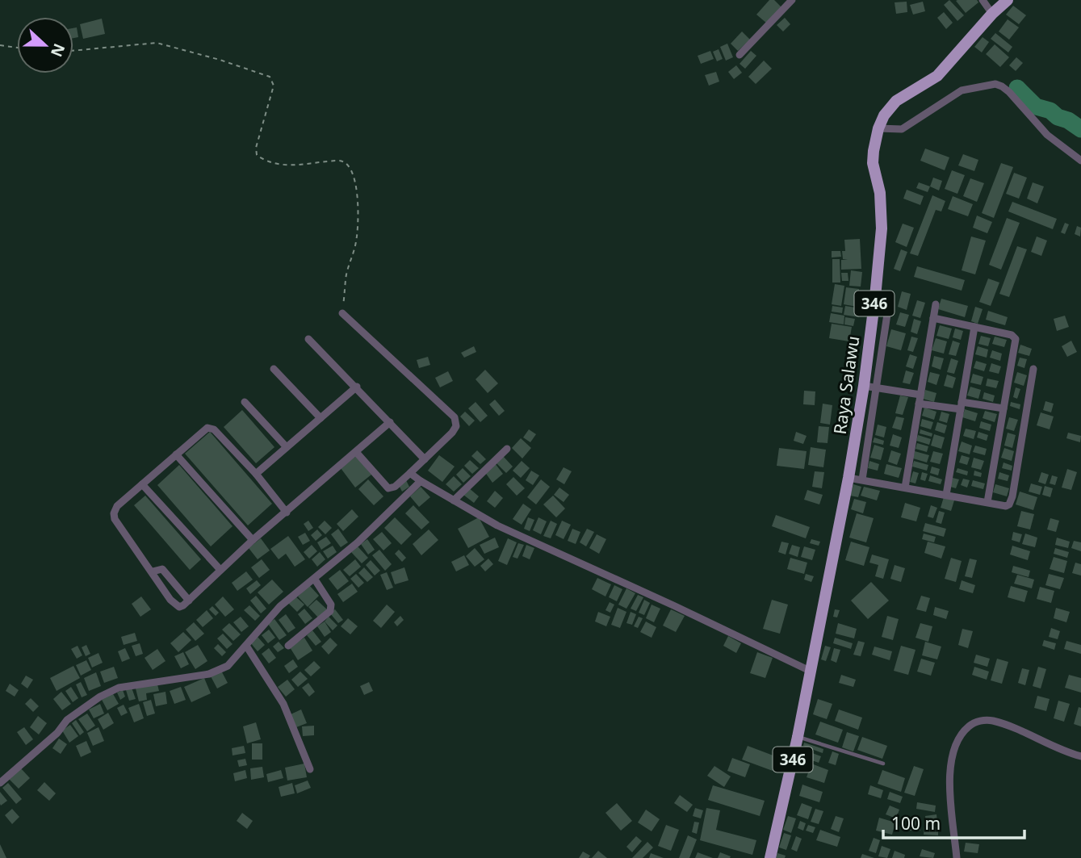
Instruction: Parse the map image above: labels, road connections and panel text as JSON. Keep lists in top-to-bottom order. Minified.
{"streets":{"main road":["346","Raya Salawu"]},"crossings":[["346","Raya Salawu"]],"scale_bar":"100 m","north":"right"}
